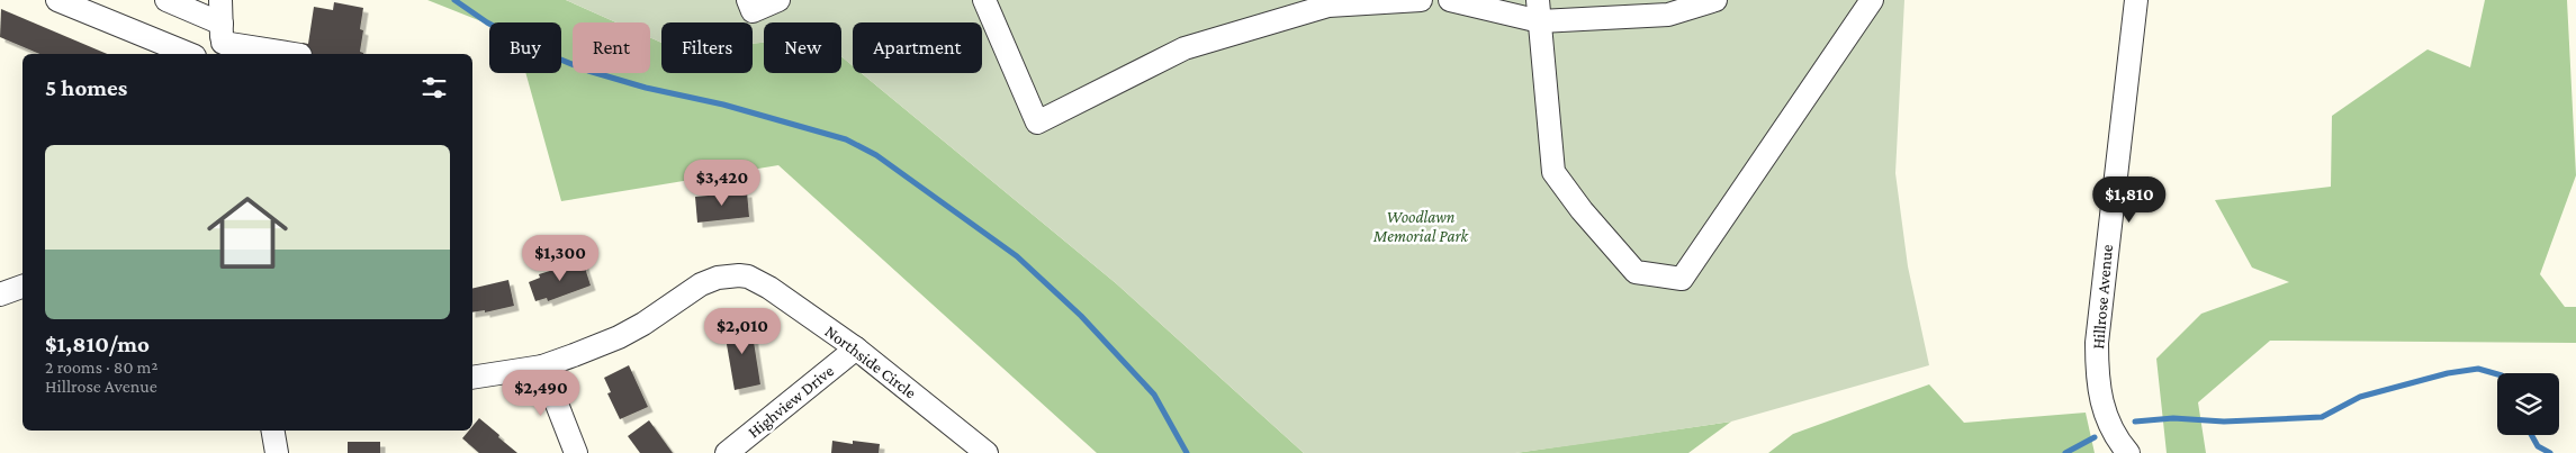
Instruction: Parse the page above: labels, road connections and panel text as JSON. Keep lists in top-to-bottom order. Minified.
{"streets":{"street":["Hillrose Avenue","Northside Circle","Highview Drive"]},"crossings":[["Northside Circle","Highview Drive"]],"parks":["Woodlawn Memorial Park"],"page":{"chip":["Buy","Rent","Filters","New","Apartment"],"heading":"5 homes","list":[{"name":"$1,810/mo","note":"2 rooms · 80 m² · Hillrose Avenue"}],"price":["$3,420","$1,810","$1,300","$2,010","$2,490"]}}
